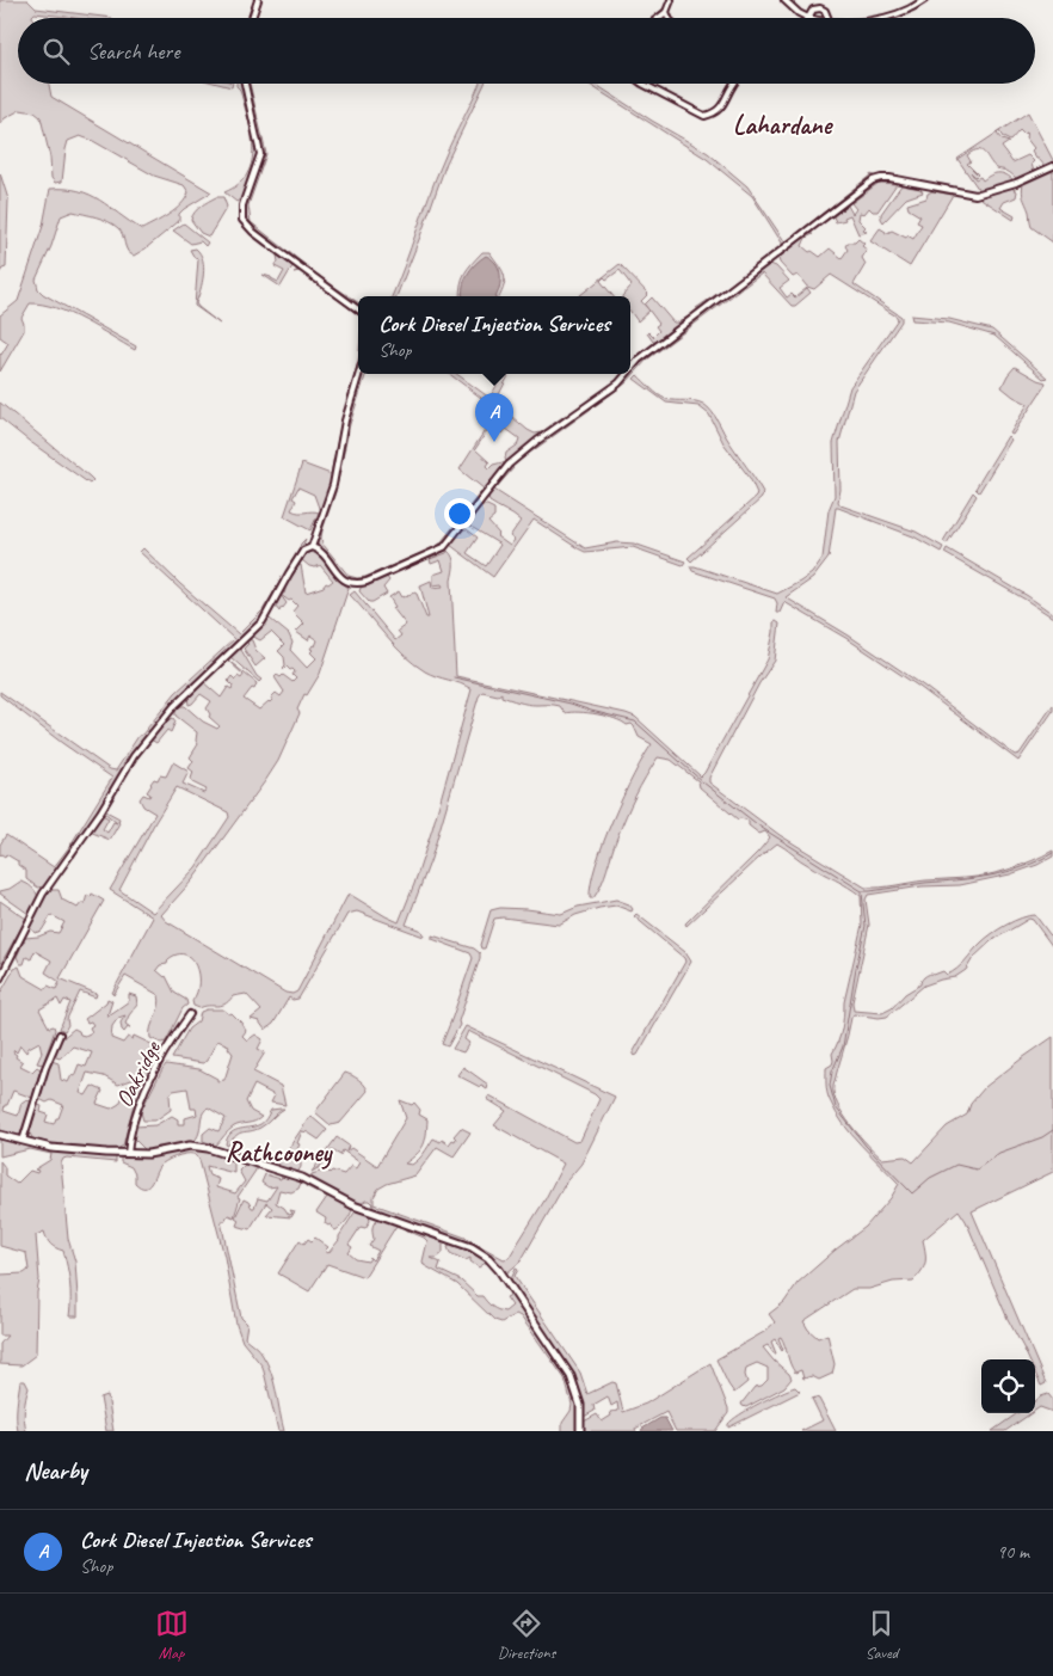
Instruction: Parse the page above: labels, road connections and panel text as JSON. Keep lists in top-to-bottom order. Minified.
{"streets":{"street":["Oakridge"]},"districts":["Lahardane","Rathcooney"],"page":{"search":"Search here","popup":["Cork Diesel Injection Services","Shop"],"pins":"A","heading":"Nearby","list":[{"mark":"A","name":"Cork Diesel Injection Services","note":"Shop","value":"90 m"}],"nav":["Map","Directions","Saved"]}}
